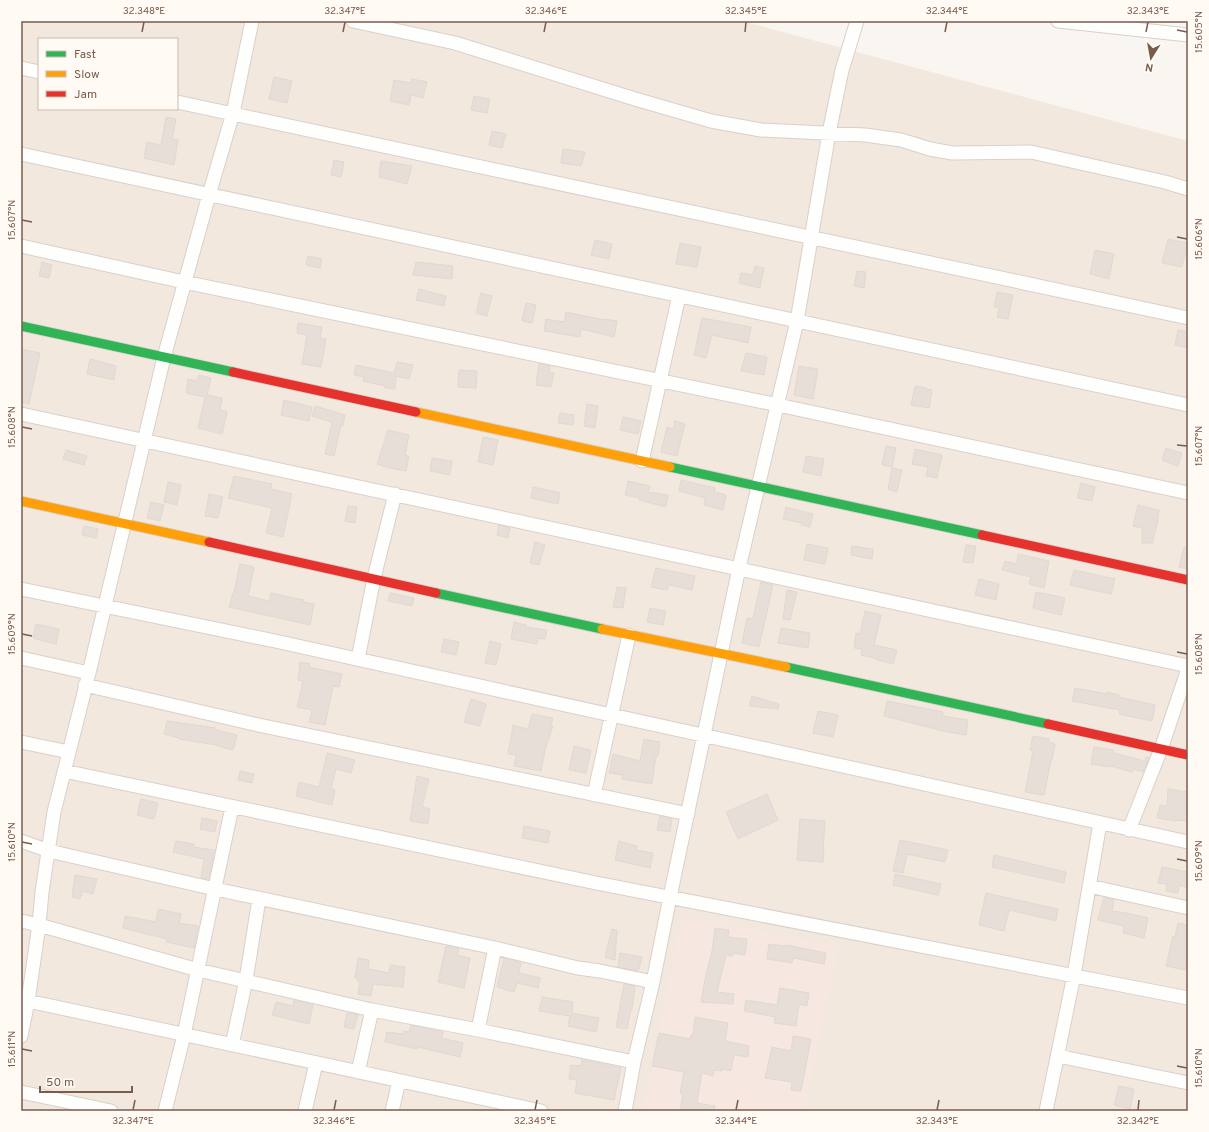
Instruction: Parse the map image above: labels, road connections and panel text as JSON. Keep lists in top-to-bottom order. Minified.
{"legend":["Fast","Slow","Jam"],"scale_bar":"50 m","north":"bottom","coordinates":["32.348°E","32.347°E","32.346°E","32.345°E","32.344°E","32.343°E","15.605°N","15.607°N","15.606°N","15.608°N","15.609°N","15.610°N","15.611°N","32.342°E"]}
